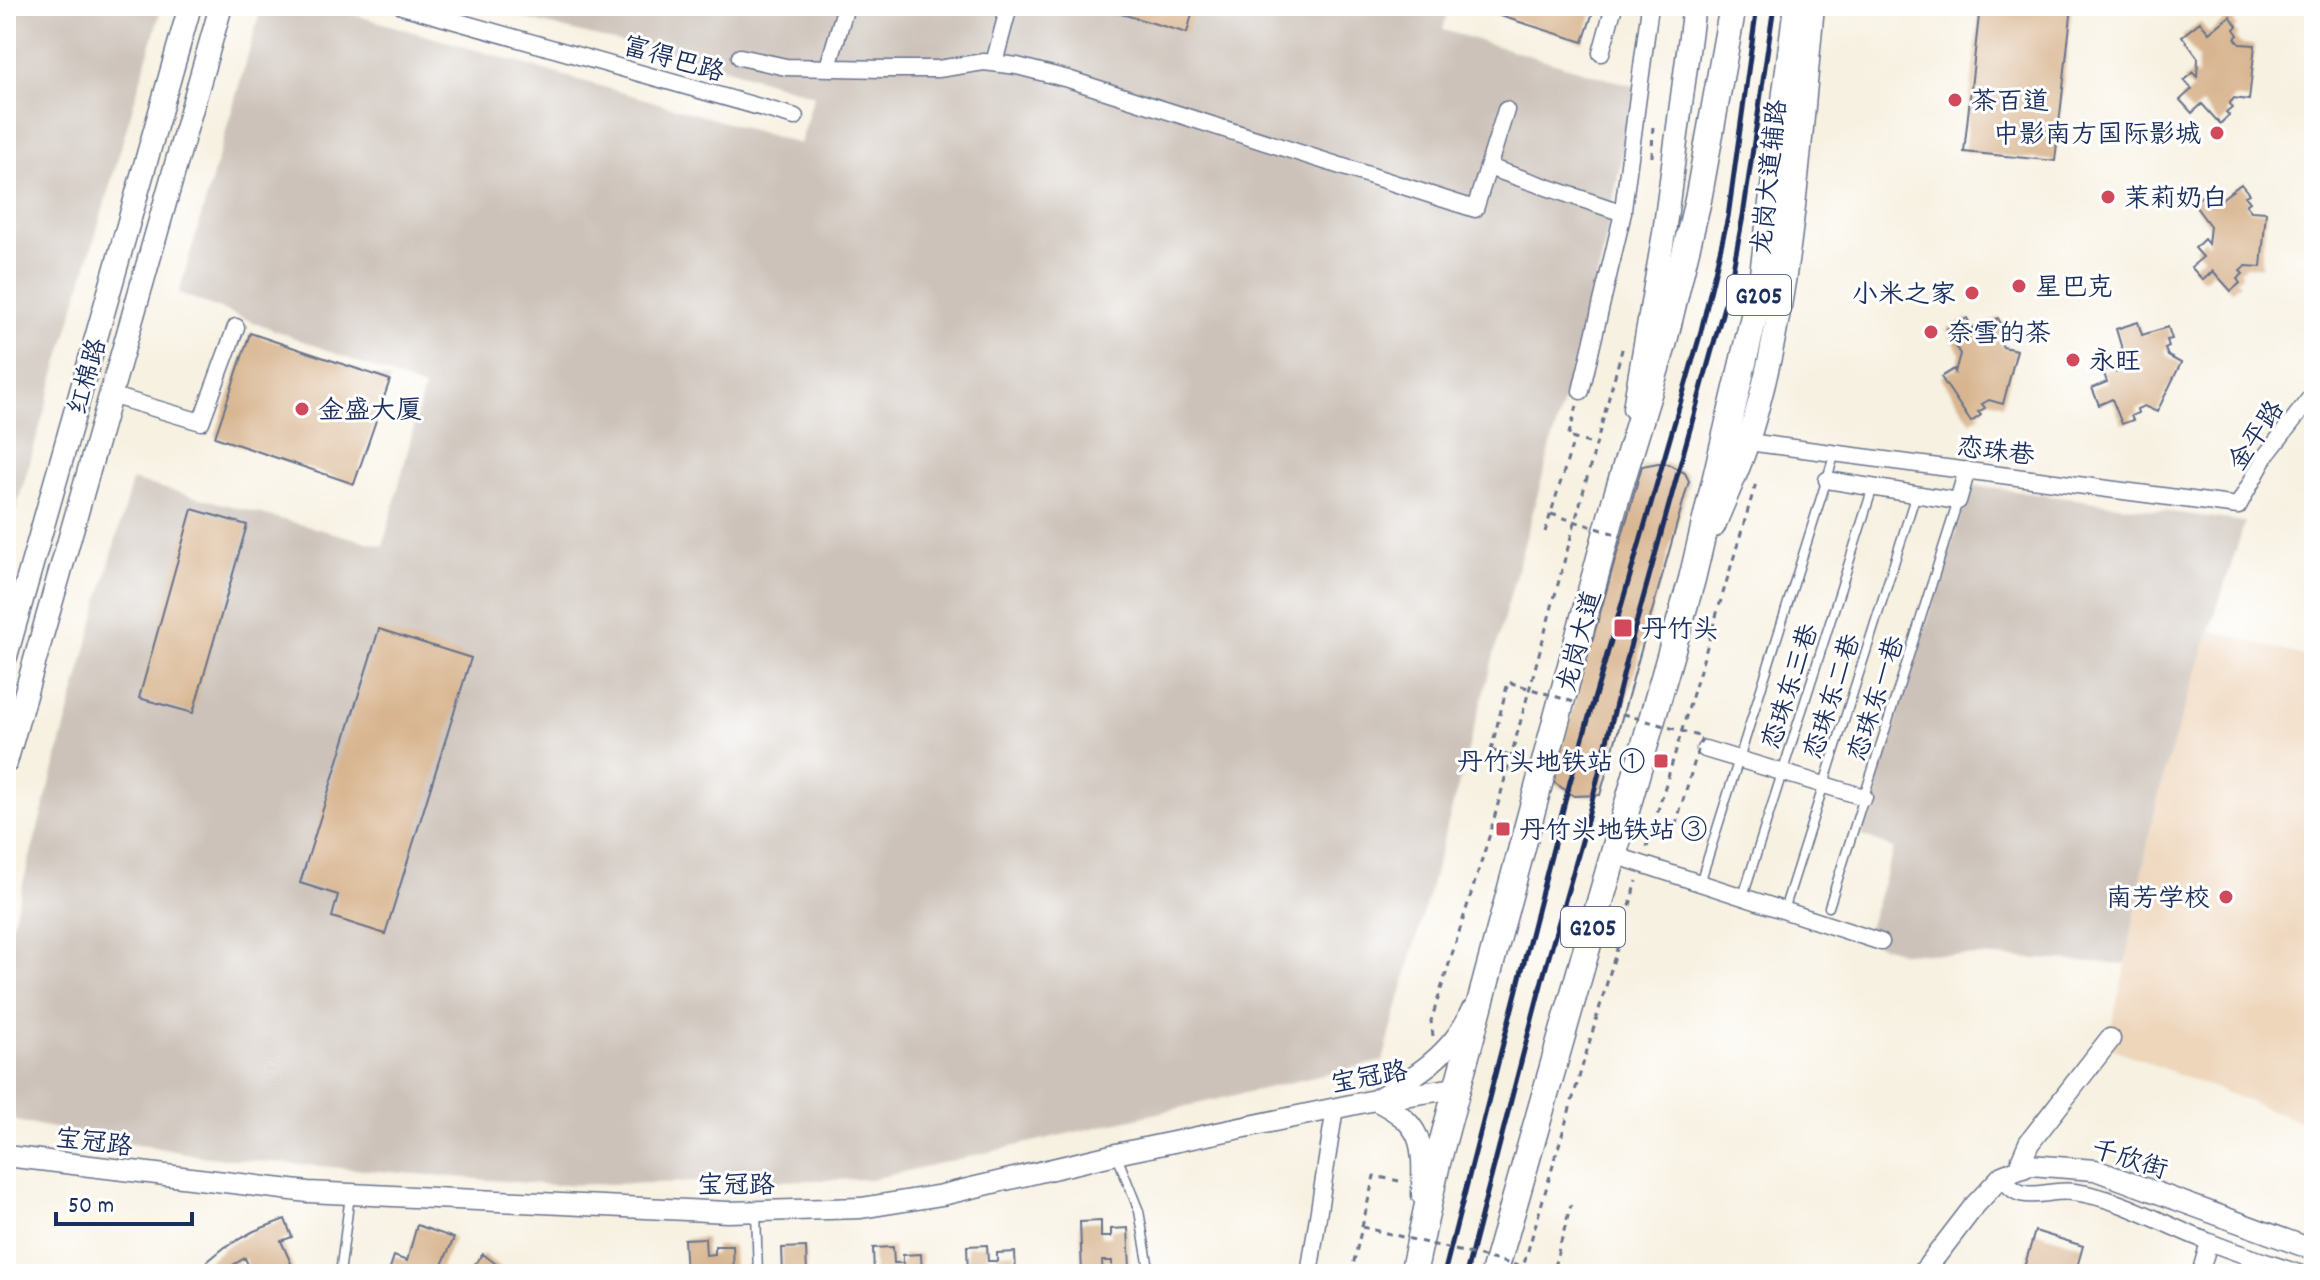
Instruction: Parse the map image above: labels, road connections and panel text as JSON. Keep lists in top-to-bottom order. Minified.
{"streets":{"highway":["G205","龙岗大道"],"main road":["龙岗大道辅路","红棉路"],"street":["富得巴路","金平路","恋珠巷","宝冠路","千欣街"],"lane":["恋珠东三巷","恋珠东二巷","恋珠东一巷"]},"crossings":[["龙岗大道辅路","G205"],["龙岗大道辅路","恋珠巷"],["金平路","恋珠巷"],["龙岗大道","宝冠路"]],"places":{"other":["茶百道","中影南方国际影城","茉莉奶白","星巴克","小米之家","奈雪的茶","永旺","金盛大厦","南芳学校"],"transit":["丹竹头","丹竹头地铁站 ①","丹竹头地铁站 ③"]},"scale_bar":"50 m"}
